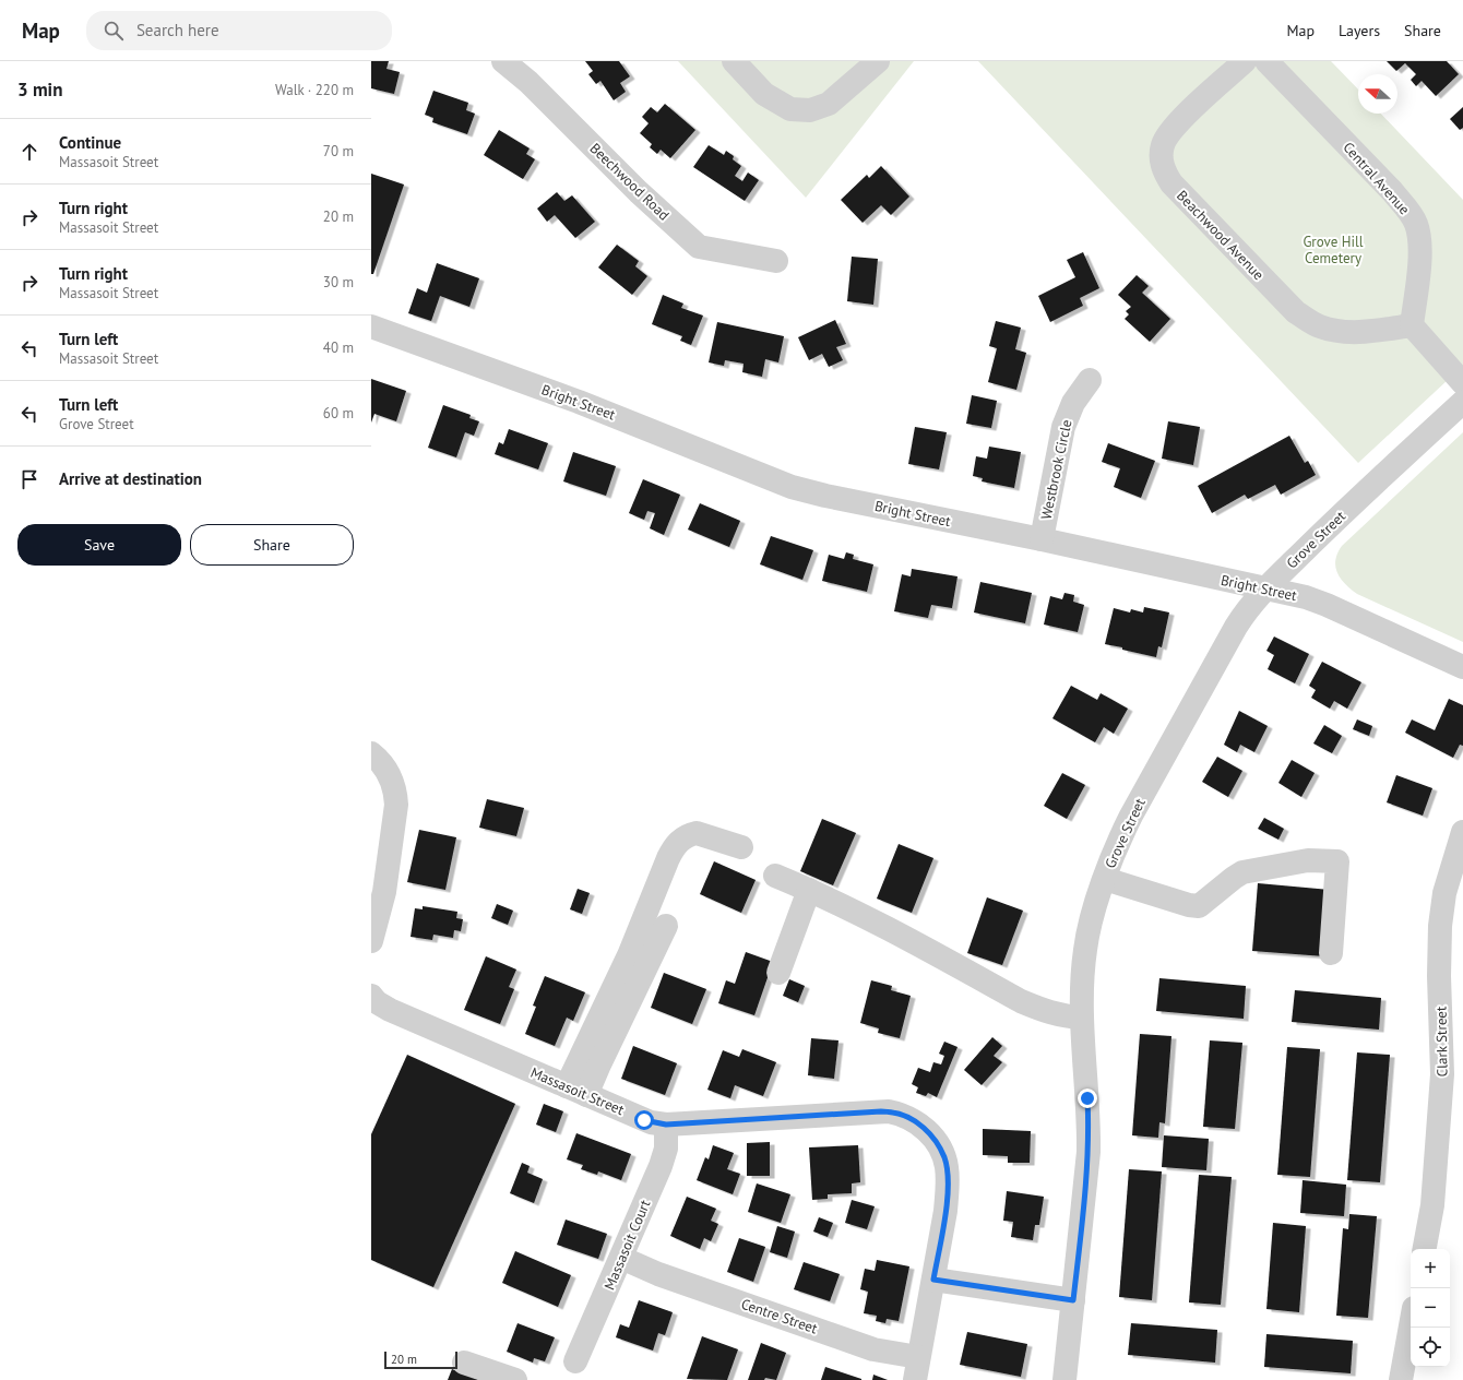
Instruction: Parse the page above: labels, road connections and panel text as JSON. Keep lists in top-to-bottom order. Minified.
{"streets":{"street":["Central Avenue","Beechwood Road","Beachwood Avenue","Bright Street","Westbrook Circle","Grove Street","Clark Street","Massasoit Street","Massasoit Court","Centre Street"]},"crossings":[["Central Avenue","Beachwood Avenue"],["Bright Street","Westbrook Circle"],["Bright Street","Grove Street"],["Massasoit Street","Massasoit Court"],["Massasoit Street","Centre Street"],["Massasoit Court","Centre Street"]],"parks":["Grove Hill Cemetery"],"scale_bar":"20 m","north":"left","page":{"header":"Map","search":"Search here","nav":["Map","Layers","Share"],"heading":["3 min","Walk · 220 m"],"list":[["Continue","Massasoit Street","70 m"],["Turn right","Massasoit Street","20 m"],["Turn right","Massasoit Street","30 m"],["Turn left","Massasoit Street","40 m"],["Turn left","Grove Street","60 m"],"Arrive at destination"],"buttons":["Save","Share"],"map_buttons":["+","−"],"scale":"20 m"}}
